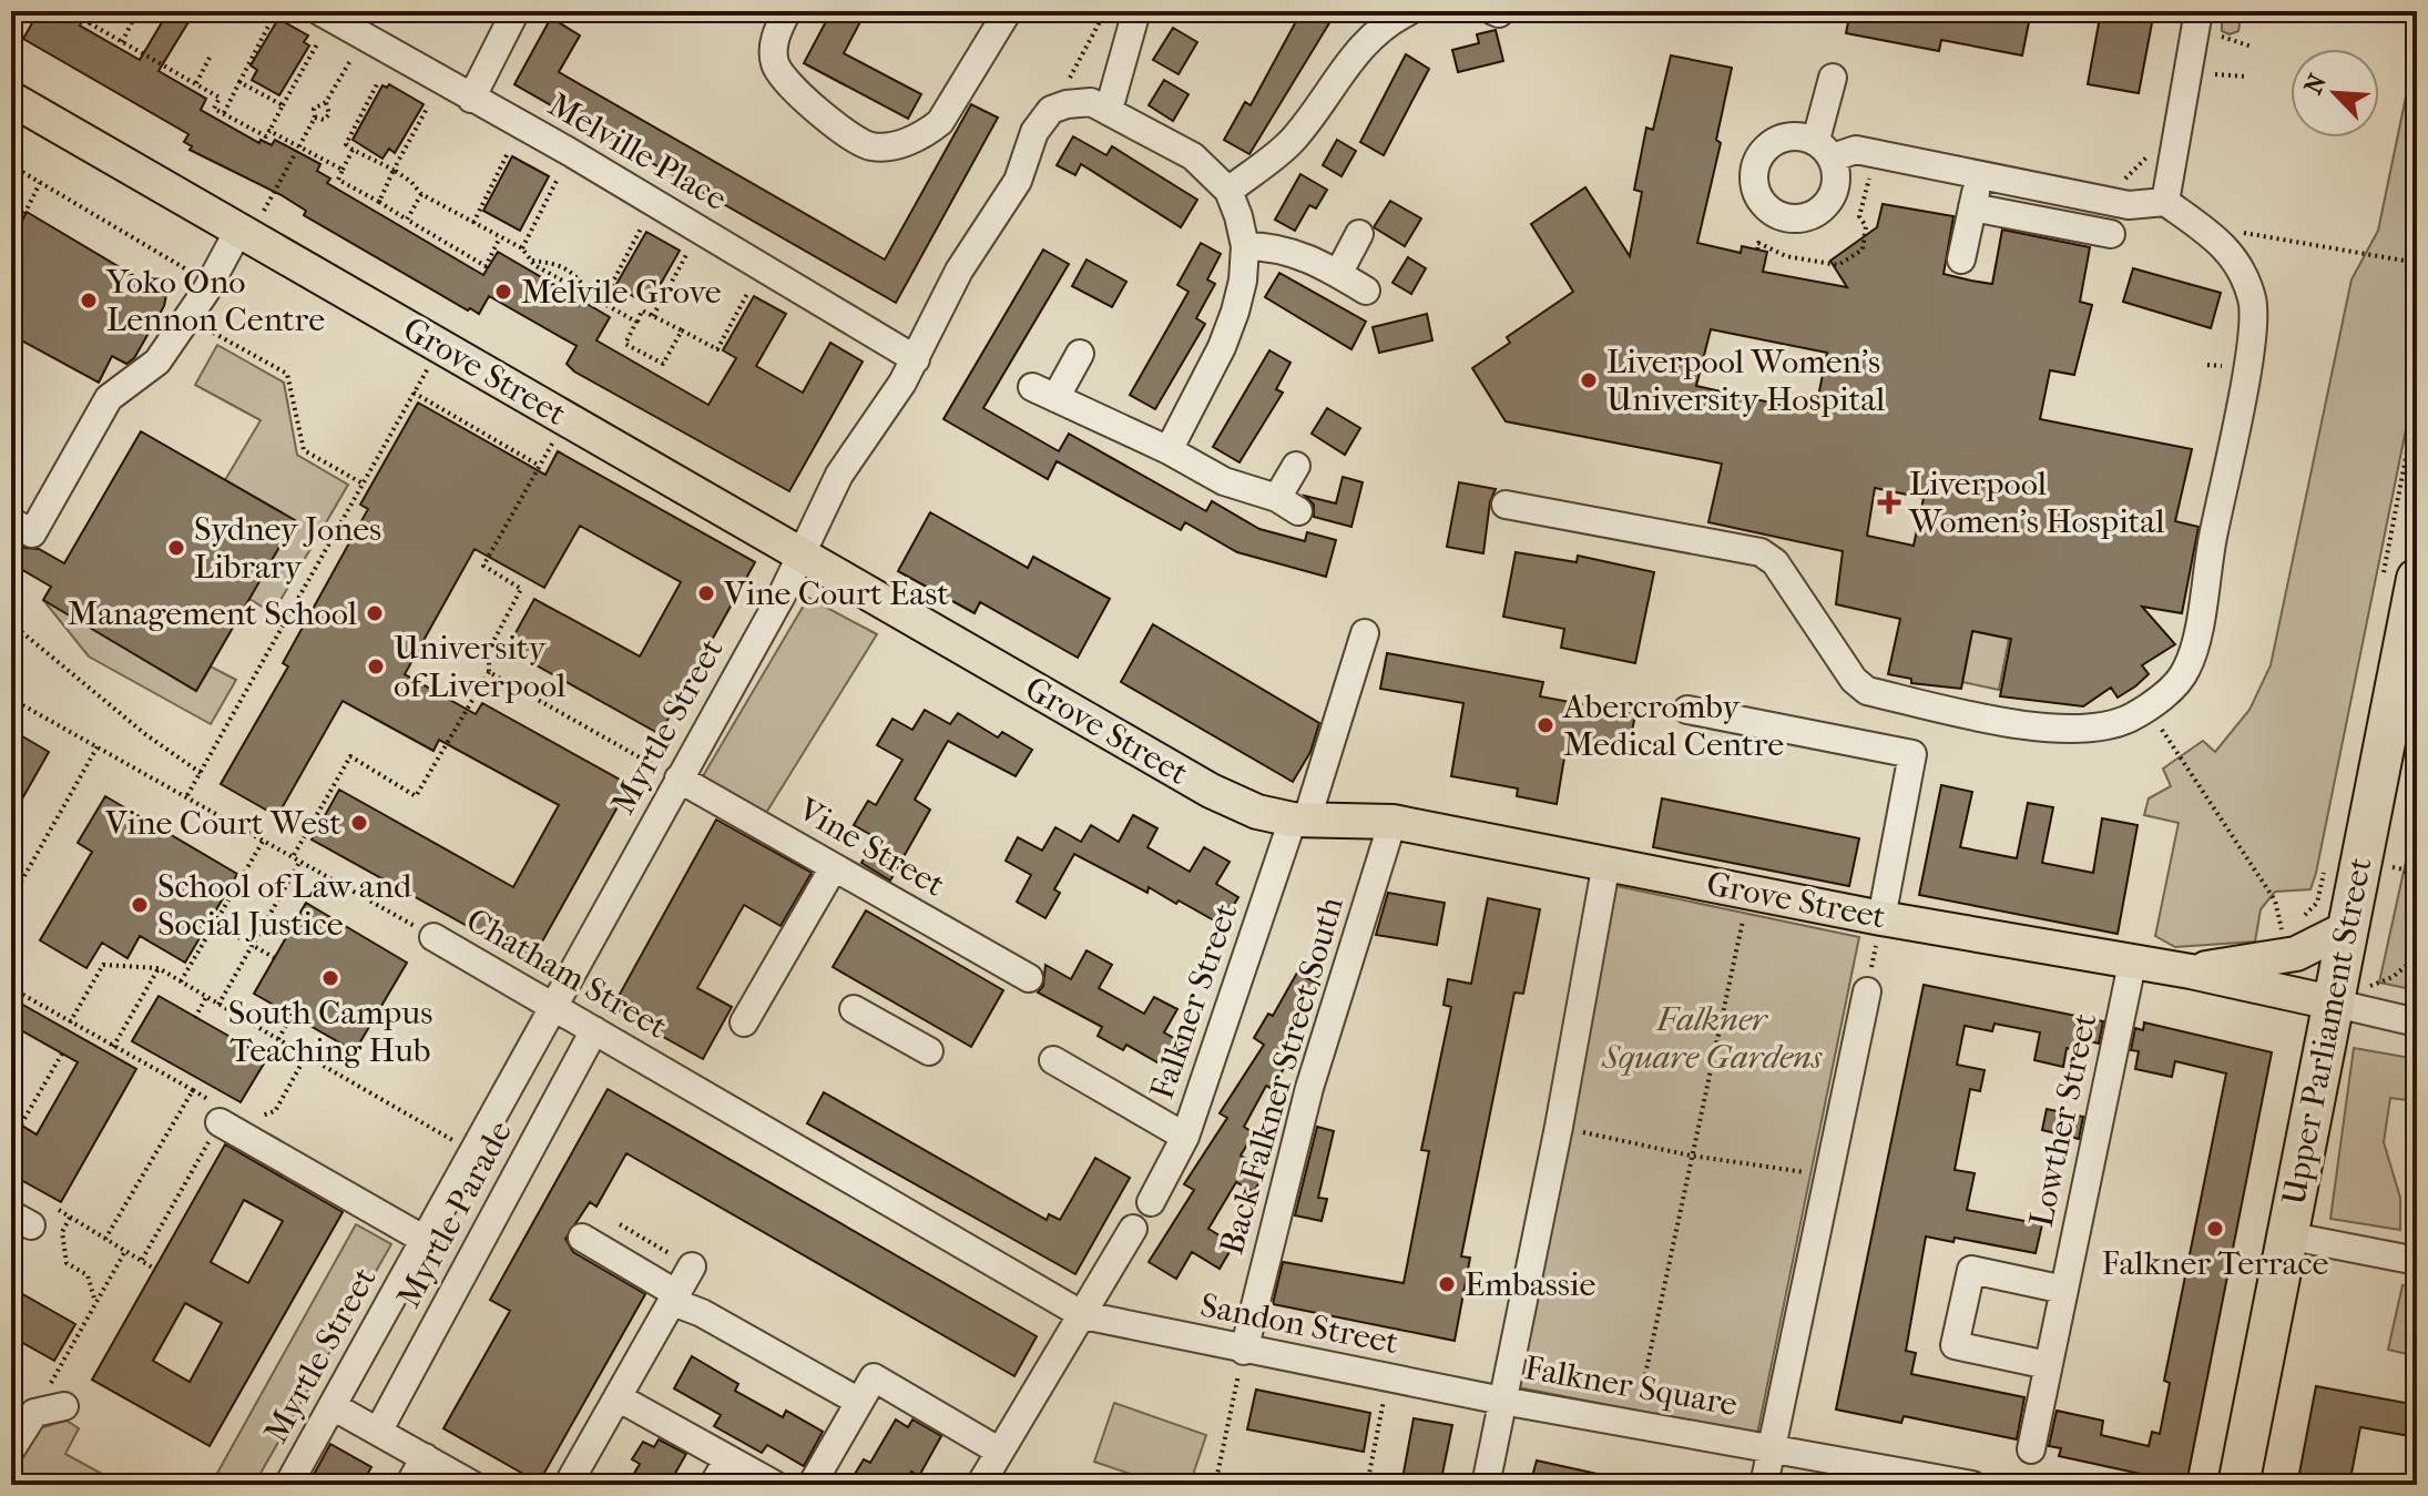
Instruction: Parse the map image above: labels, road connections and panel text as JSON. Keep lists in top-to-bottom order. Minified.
{"streets":{"highway":["Upper Parliament Street"],"main road":["Grove Street"],"street":["Melville Place","Myrtle Street","Vine Street","Chatham Street","Falkner Street","Back Falkner Street South","Lowther Street","Myrtle Parade","Sandon Street","Falkner Square"]},"crossings":[["Melville Place","Myrtle Street"],["Grove Street","Myrtle Street"],["Grove Street","Falkner Street"],["Grove Street","Upper Parliament Street"],["Grove Street","Back Falkner Street South"],["Grove Street","Lowther Street"],["Grove Street","Falkner Square"],["Myrtle Street","Vine Street"],["Myrtle Street","Chatham Street"],["Chatham Street","Myrtle Parade"],["Chatham Street","Sandon Street"],["Back Falkner Street South","Sandon Street"],["Sandon Street","Falkner Square"]],"parks":["Falkner Square Gardens"],"places":{"other":["Melvile Grove","Yoko Ono Lennon Centre","Liverpool Women's University Hospital","Sydney Jones Library","Vine Court East","Management School","University of Liverpool","Abercromby Medical Centre","Vine Court West","School of Law and Social Justice","South Campus Teaching Hub","Falkner Terrace","Embassie"],"health":["Liverpool Women's Hospital"]},"north":"top left"}
